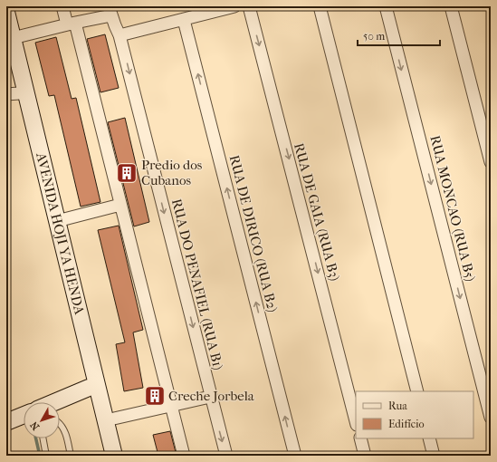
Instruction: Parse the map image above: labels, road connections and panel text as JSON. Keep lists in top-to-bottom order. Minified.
{"streets":{"main road":["AVENIDA HOJI YA HENDA"],"street":["RUA MONCAO (RUA B5)","RUA DE GAIA (RUA B3)","RUA DE DIRICO (RUA B2)","RUA DO PENAFIEL (RUA B1)"]},"one_way":["RUA DE DIRICO (RUA B2)"],"places":{"building":["Predio dos Cubanos","Creche Jorbela"]},"legend":["Rua","Edifício"],"scale_bar":"50 m","north":"bottom left"}
